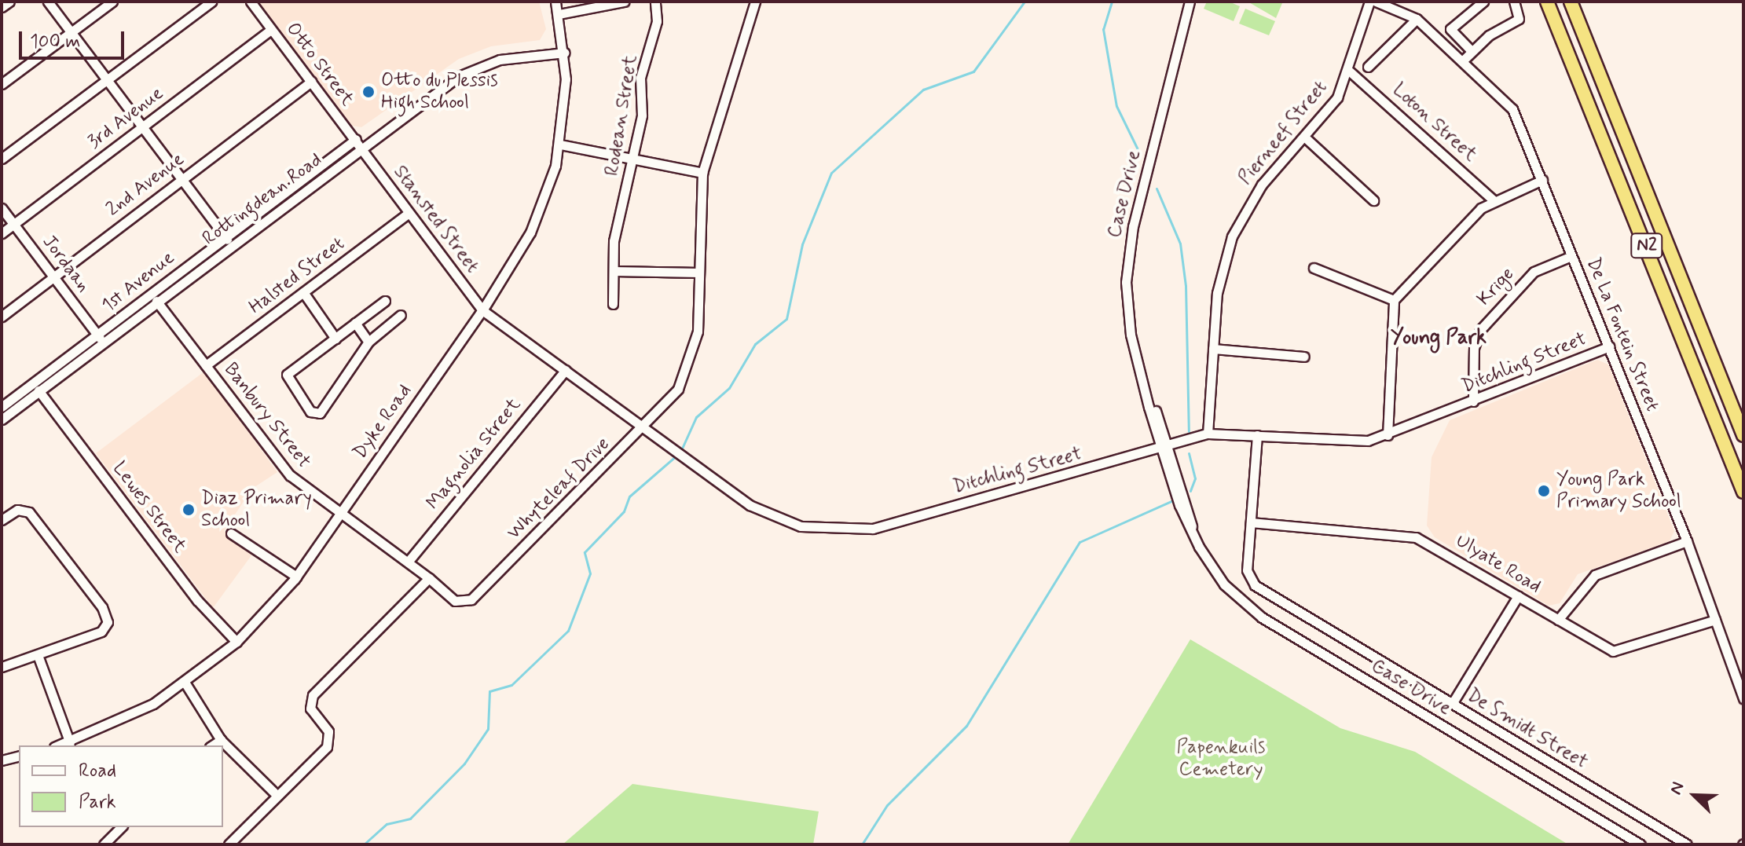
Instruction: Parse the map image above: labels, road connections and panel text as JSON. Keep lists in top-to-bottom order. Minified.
{"streets":{"highway":["N2"],"street":["Otto Street","Rodean Street","3rd Avenue","Loton Street","Pierneef Street","2nd Avenue","Case Drive","Rottingdean Road","Stansted Street","Jordaan","Halsted Street","1st Avenue","Krige","De La Fontein Street","Ditchling Street","Banbury Street","Dyke Road","Magnolia Street","Whyteleaf Drive","Lewes Street","Ulyate Road","De Smidt Street"]},"crossings":[["Otto Street","3rd Avenue"],["Otto Street","2nd Avenue"],["Otto Street","Rottingdean Road"],["Otto Street","Stansted Street"],["Otto Street","1st Avenue"],["3rd Avenue","Jordaan"],["Loton Street","Pierneef Street"],["Pierneef Street","Ditchling Street"],["2nd Avenue","Jordaan"],["Case Drive","Ditchling Street"],["Rottingdean Road","Stansted Street"],["Rottingdean Road","Jordaan"],["Rottingdean Road","1st Avenue"],["Rottingdean Road","Banbury Street"],["Rottingdean Road","Dyke Road"],["Rottingdean Road","Lewes Street"],["Stansted Street","Halsted Street"],["Stansted Street","Ditchling Street"],["Stansted Street","Dyke Road"],["Jordaan","1st Avenue"],["Halsted Street","Banbury Street"],["Krige","De La Fontein Street"],["Krige","Ditchling Street"],["De La Fontein Street","Ditchling Street"],["De La Fontein Street","Ulyate Road"],["Ditchling Street","Dyke Road"],["Ditchling Street","Magnolia Street"],["Ditchling Street","Whyteleaf Drive"],["Ditchling Street","De Smidt Street"],["Banbury Street","Dyke Road"],["Banbury Street","Magnolia Street"],["Banbury Street","Whyteleaf Drive"],["Dyke Road","Lewes Street"],["Ulyate Road","De Smidt Street"]],"districts":["Young Park"],"parks":["Papenkuils Cemetery"],"places":["Otto du Plessis High School","Young Park Primary School","Diaz Primary School"],"legend":["Road","Park"],"scale_bar":"100 m","north":"top left"}
